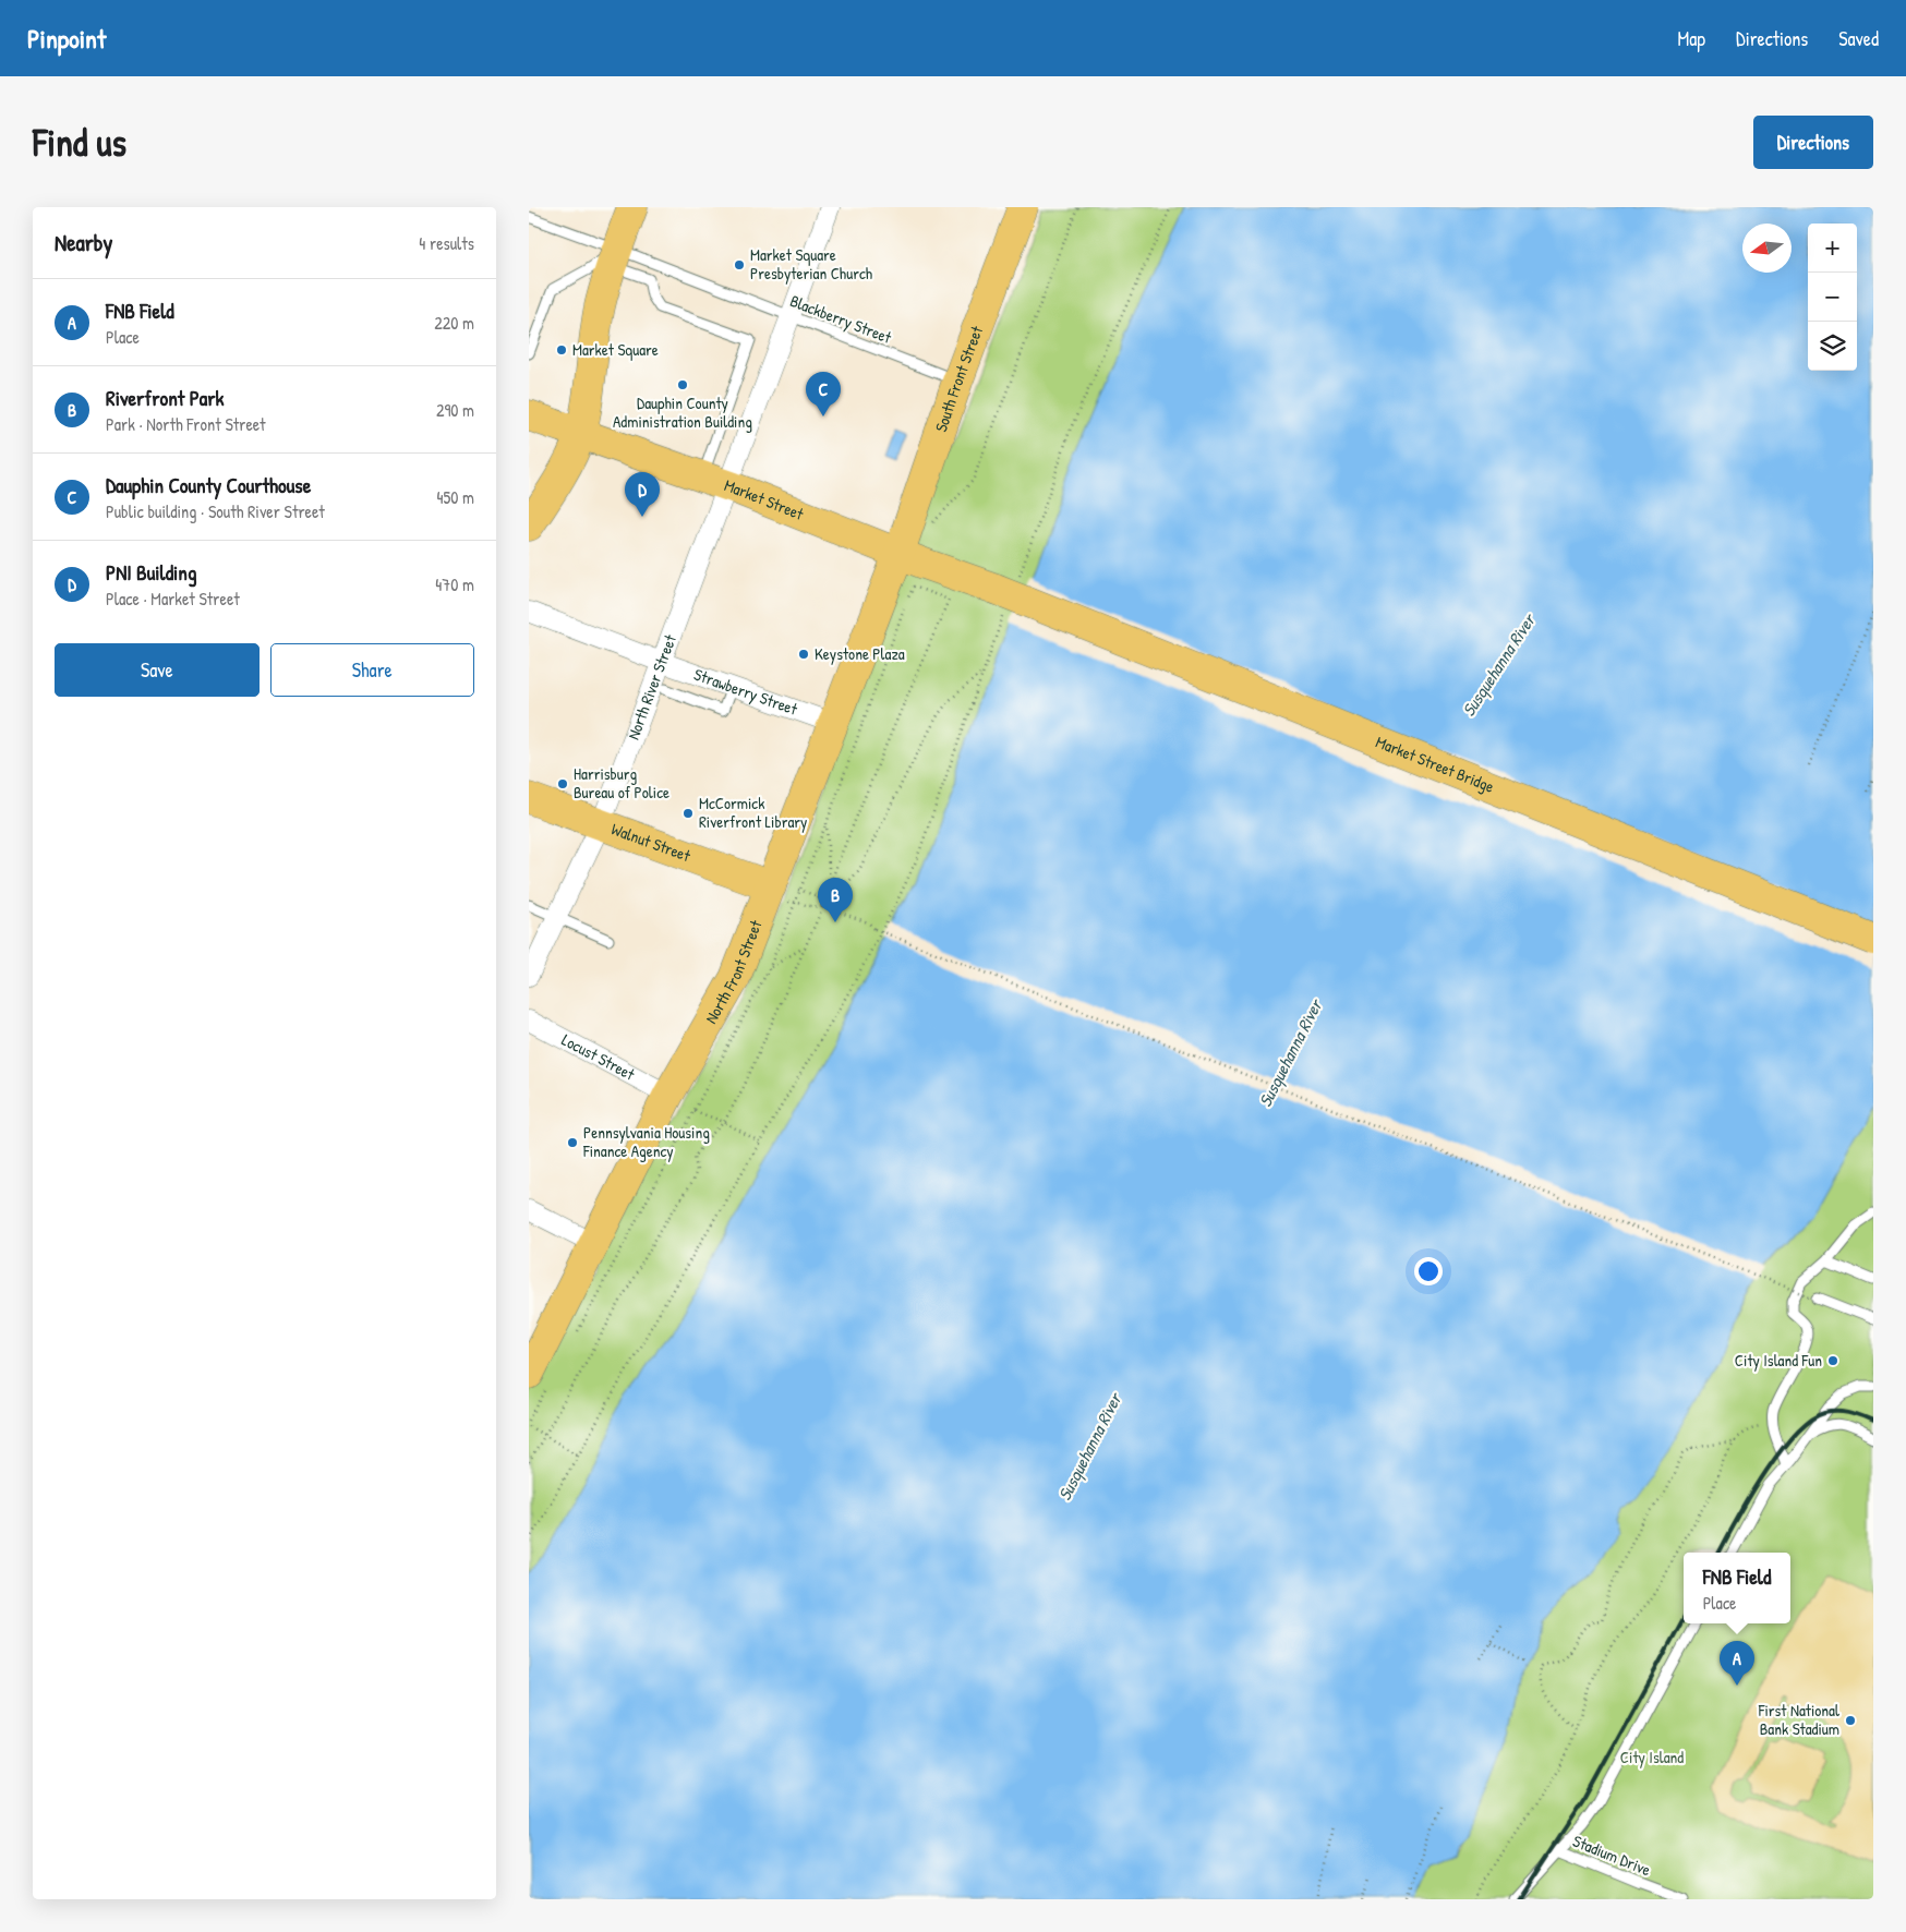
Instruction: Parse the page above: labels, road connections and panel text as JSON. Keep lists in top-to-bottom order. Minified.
{"streets":{"main road":["South Front Street","Market Street","Market Street Bridge","Walnut Street","North Front Street"],"street":["North River Street","Strawberry Street","Locust Street"],"lane":["Blackberry Street","Stadium Drive"]},"crossings":[["Blackberry Street","South Front Street"],["Blackberry Street","North River Street"],["South Front Street","Market Street"],["South Front Street","North Front Street"],["Market Street","North River Street"],["Market Street","Market Street Bridge"],["Market Street","North Front Street"],["North River Street","Strawberry Street"],["North River Street","Walnut Street"],["Strawberry Street","North Front Street"],["Walnut Street","North Front Street"],["North Front Street","Locust Street"]],"water":["Susquehanna River"],"parks":["City Island"],"places":["Market Square Presbyterian Church","Market Square","Dauphin County Administration Building","Keystone Plaza","Harrisburg Bureau of Police","McCormick Riverfront Library","Pennsylvania Housing Finance Agency","City Island Fun","First National Bank Stadium"],"north":"left","page":{"header":"Pinpoint","nav":["Map","Directions","Saved"],"buttons":["Directions",["Save","Share"]],"title":"Find us","heading":["Nearby","4 results"],"map_buttons":["+","−"],"list":[{"mark":"A","name":"FNB Field","note":"Place","value":"220 m"},{"mark":"B","name":"Riverfront Park","note":"Park · North Front Street","value":"290 m"},{"mark":"C","name":"Dauphin County Courthouse","note":"Public building · South River Street","value":"450 m"},{"mark":"D","name":"PNI Building","note":"Place · Market Street","value":"470 m"}],"pins":["C","D","B","A"],"popup":["FNB Field","Place"]}}
